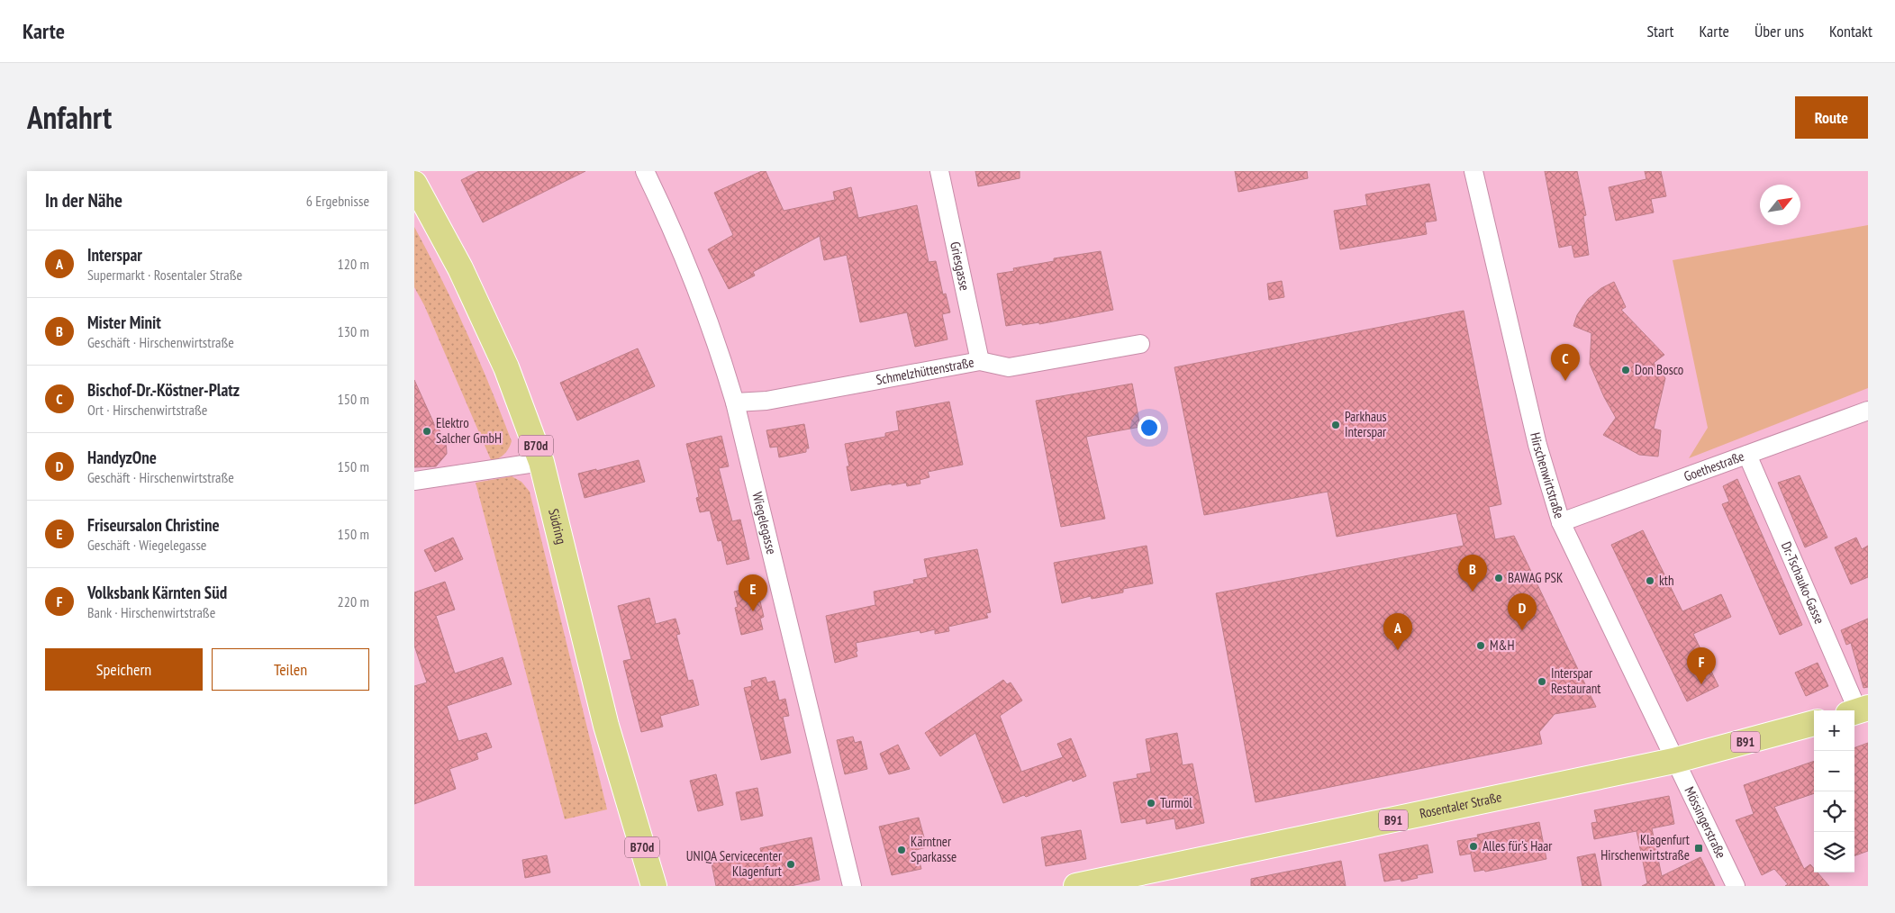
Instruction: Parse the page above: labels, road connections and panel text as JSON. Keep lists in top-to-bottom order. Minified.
{"streets":{"main road":["B70d","Südring","B91","Rosentaler Straße"],"street":["Griesgasse","Schmelzhüttenstraße","Goethestraße","Hirschenwirtstraße","Wiegelegasse","Dr.-Tschauko-Gasse","Mössingerstraße"]},"crossings":[["Griesgasse","Schmelzhüttenstraße"],["Schmelzhüttenstraße","Wiegelegasse"],["Goethestraße","Hirschenwirtstraße"],["Goethestraße","Dr.-Tschauko-Gasse"],["Hirschenwirtstraße","Rosentaler Straße"],["Hirschenwirtstraße","Mössingerstraße"],["Rosentaler Straße","Mössingerstraße"]],"places":{"other":["Don Bosco","Parkhaus Interspar","Elektro Salcher GmbH","BAWAG PSK","kth","M&H","Interspar Restaurant","Turmöl","Alles für's Haar","Kärntner Sparkasse","UNIQA Servicecenter Klagenfurt"],"transit":["Klagenfurt Hirschenwirtstraße"]},"north":"top right","page":{"header":"Karte","nav":["Start","Karte","Über uns","Kontakt"],"title":"Anfahrt","buttons":["Route",["Speichern","Teilen"]],"heading":["In der Nähe","6 Ergebnisse"],"list":[{"mark":"A","name":"Interspar","note":"Supermarkt · Rosentaler Straße","value":"120 m"},{"mark":"B","name":"Mister Minit","note":"Geschäft · Hirschenwirtstraße","value":"130 m"},{"mark":"C","name":"Bischof-Dr.-Köstner-Platz","note":"Ort · Hirschenwirtstraße","value":"150 m"},{"mark":"D","name":"HandyzOne","note":"Geschäft · Hirschenwirtstraße","value":"150 m"},{"mark":"E","name":"Friseursalon Christine","note":"Geschäft · Wiegelegasse","value":"150 m"},{"mark":"F","name":"Volksbank Kärnten Süd","note":"Bank · Hirschenwirtstraße","value":"220 m"}],"pins":["C","B","E","D","A","F"],"map_buttons":["+","−"]}}
